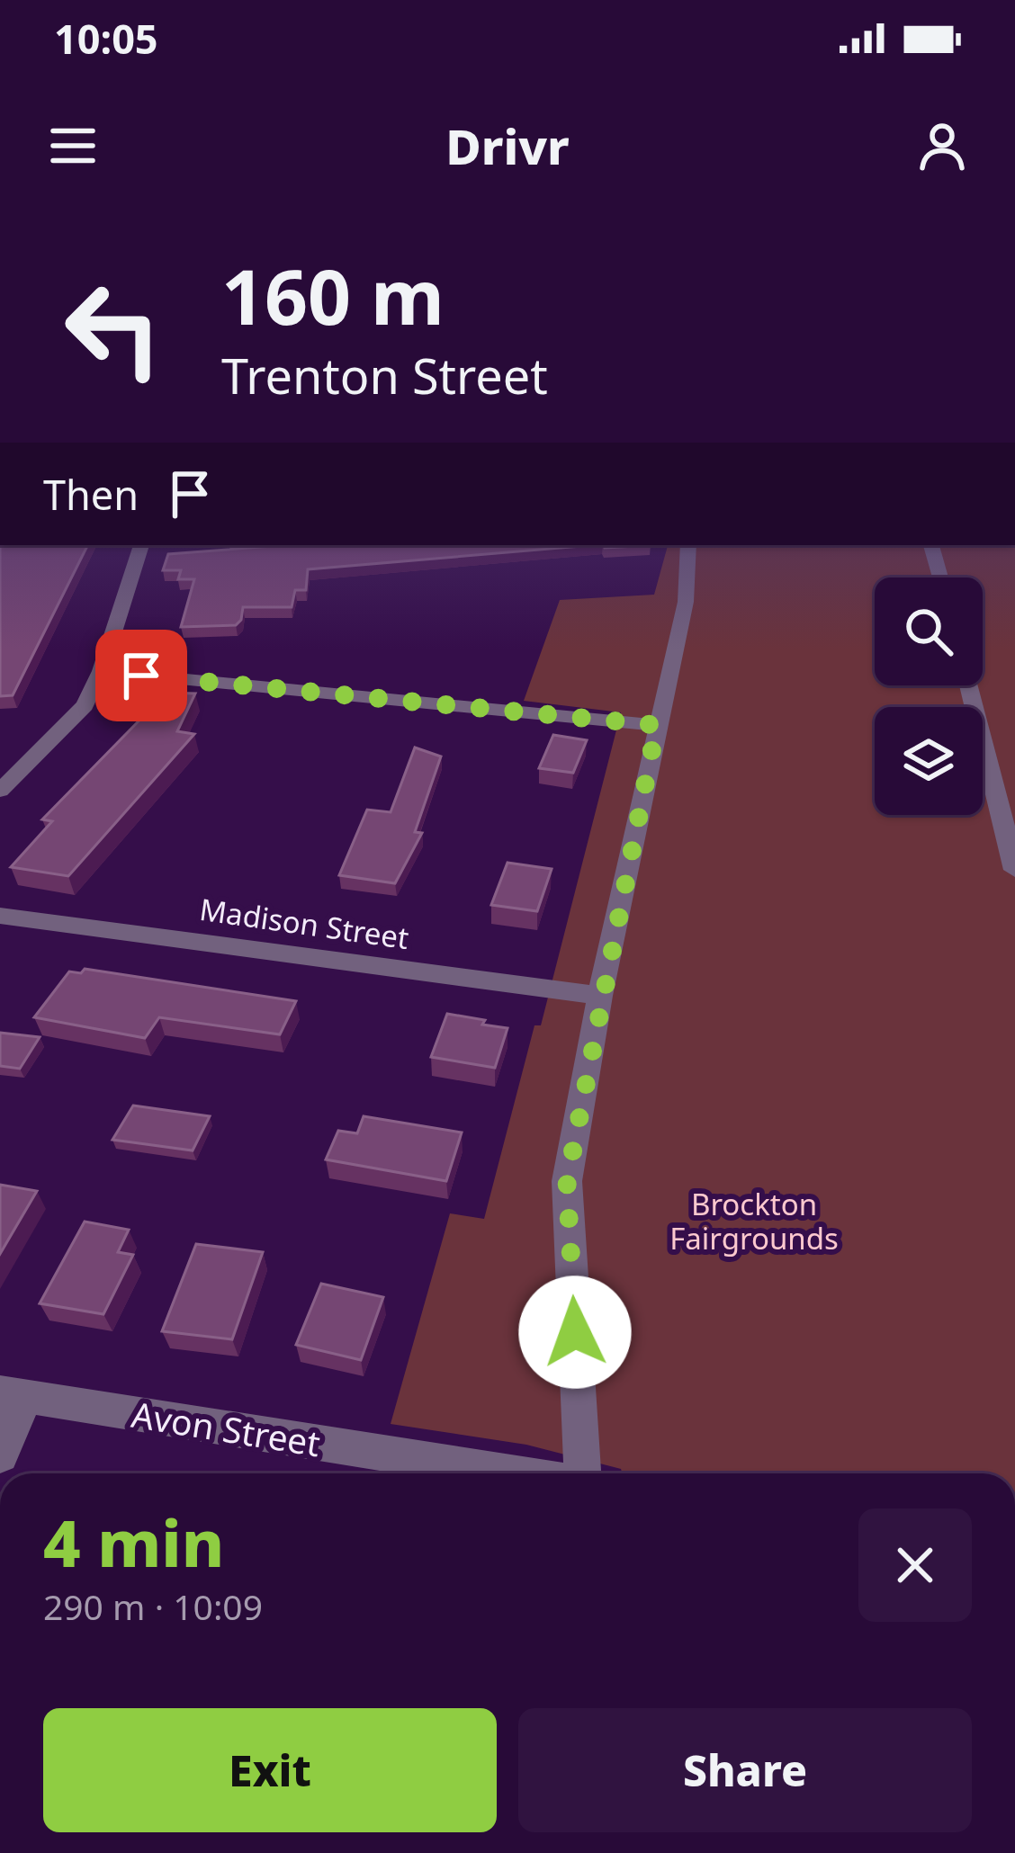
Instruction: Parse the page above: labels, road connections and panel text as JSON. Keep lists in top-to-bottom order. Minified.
{"streets":{"street":["Madison Street","Avon Street"]},"parks":["Brockton Fairgrounds"],"page":{"status":"10:05","header":"Drivr","turn":["160 m","Trenton Street"],"then":"Then","heading":["4 min","290 m · 10:09"],"buttons":["Exit","Share"]}}
